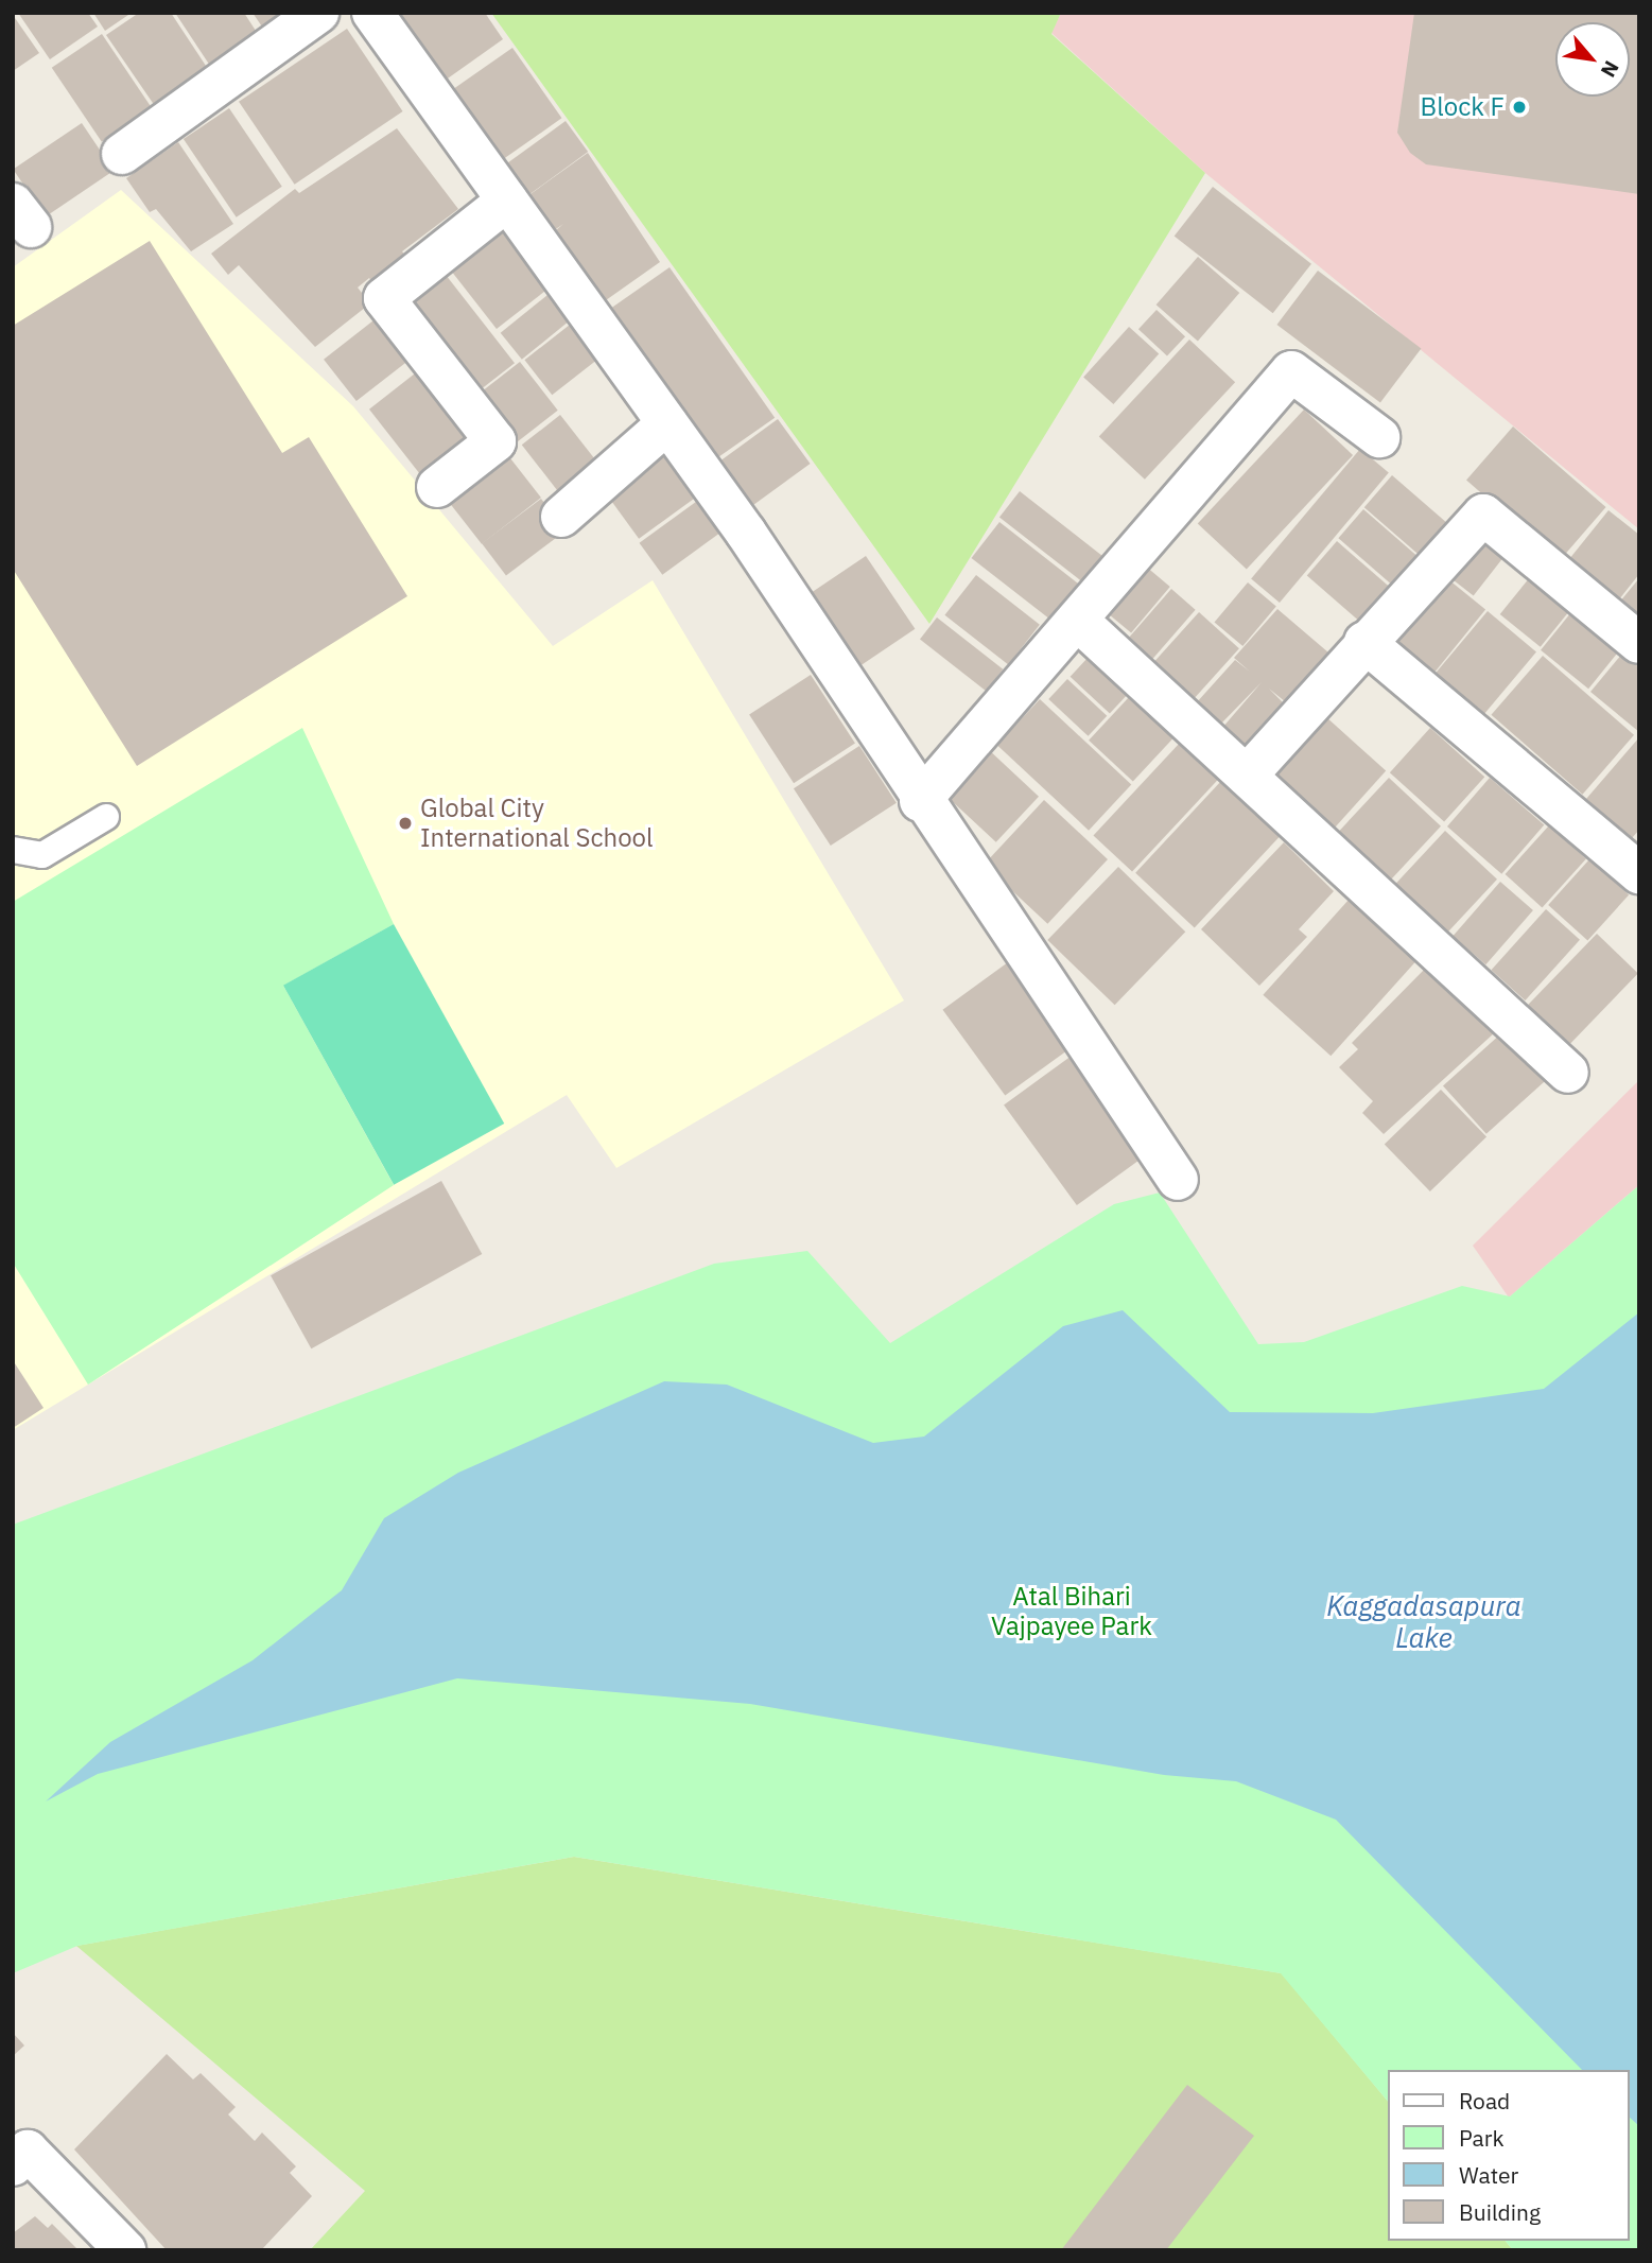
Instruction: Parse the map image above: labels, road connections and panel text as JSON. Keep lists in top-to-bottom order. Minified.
{"water":["Kaggadasapura Lake"],"parks":["Atal Bihari Vajpayee Park"],"places":["Block F","Global City International School"],"legend":["Road","Park","Water","Building"],"north":"bottom right"}
